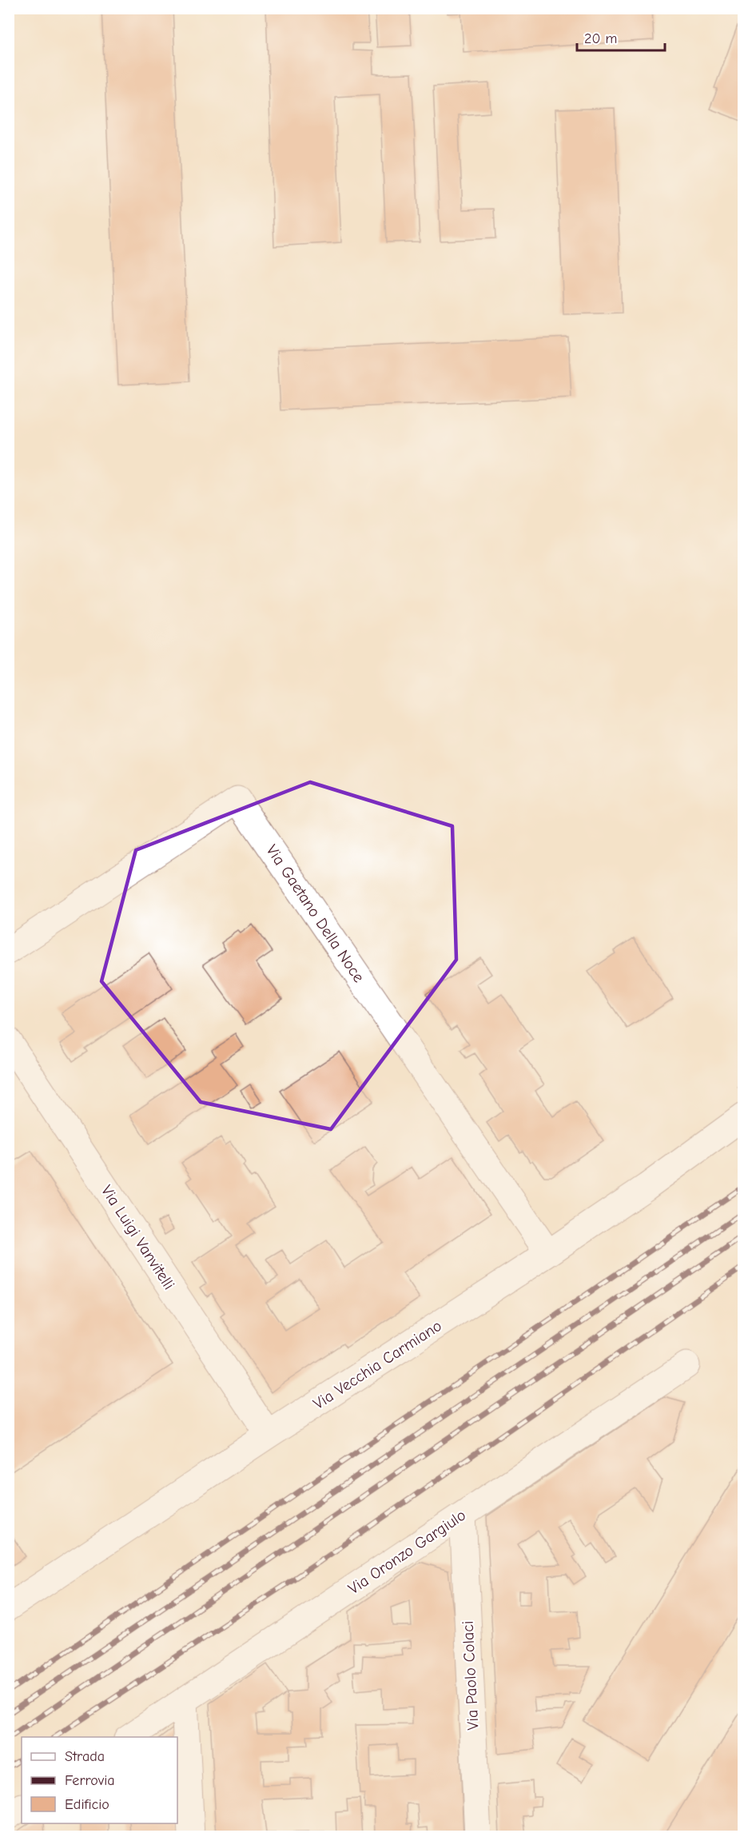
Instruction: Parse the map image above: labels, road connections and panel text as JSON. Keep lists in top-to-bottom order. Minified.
{"streets":{"street":["Via Gaetano Della Noce","Via Luigi Vanvitelli","Via Vecchia Carmiano","Via Oronzo Gargiulo","Via Paolo Colaci"]},"crossings":[["Via Gaetano Della Noce","Via Vecchia Carmiano"],["Via Luigi Vanvitelli","Via Vecchia Carmiano"],["Via Oronzo Gargiulo","Via Paolo Colaci"]],"legend":["Strada","Ferrovia","Edificio"],"scale_bar":"20 m"}
